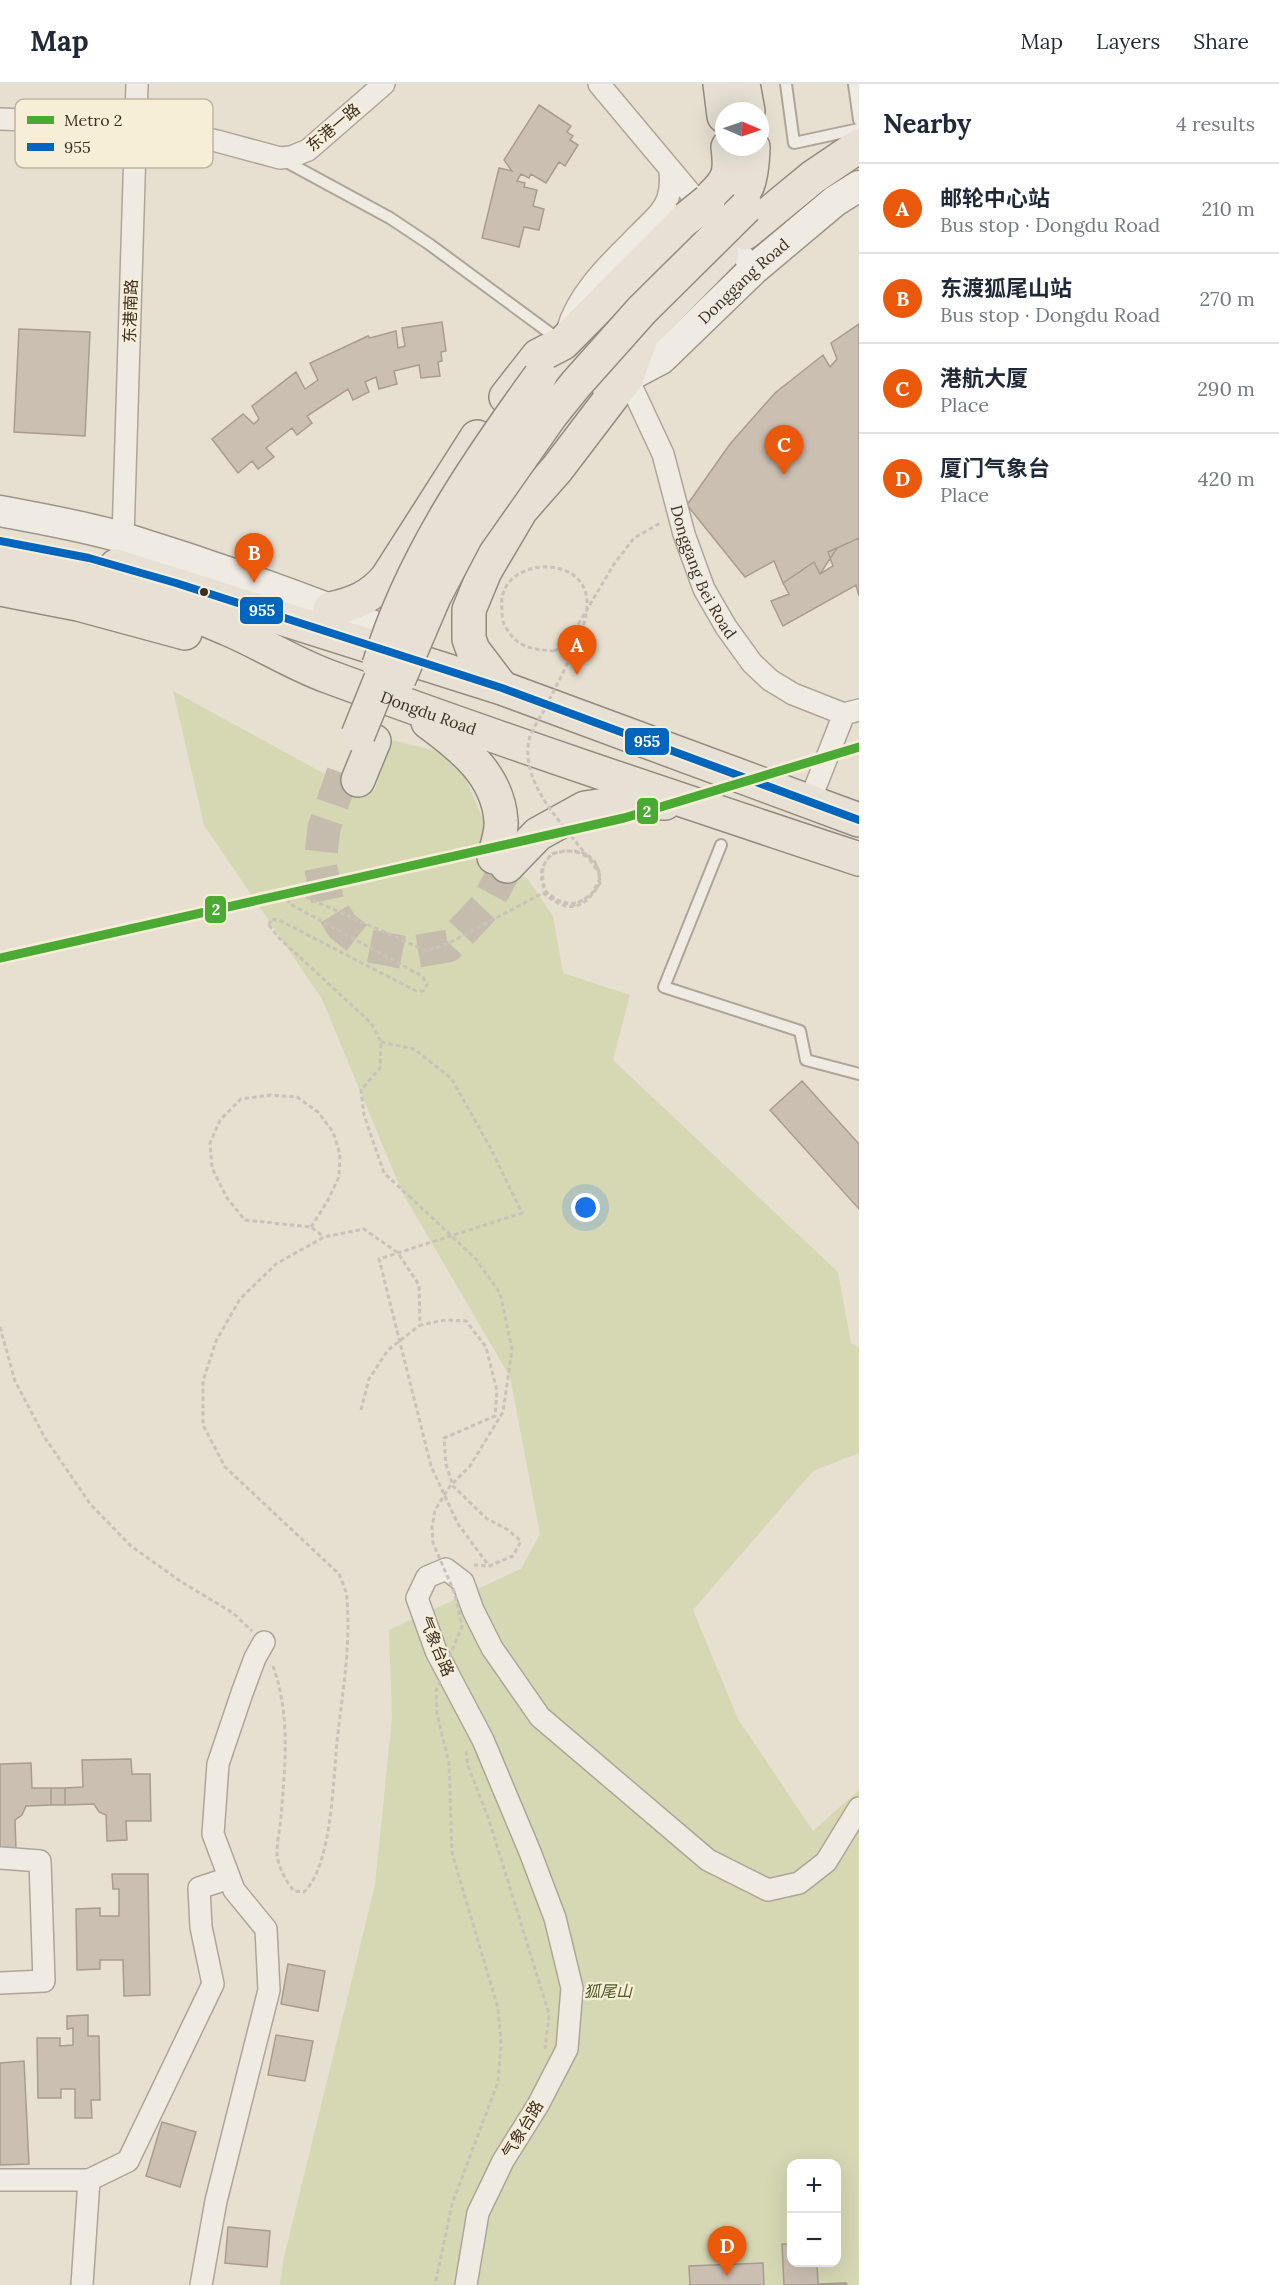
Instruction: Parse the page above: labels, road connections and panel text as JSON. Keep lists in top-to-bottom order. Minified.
{"streets":{"main road":["Donggang Road","Dongdu Road"],"street":["东港一路","东港南路","Donggang Bei Road","气象台路"]},"crossings":[["Donggang Road","Donggang Bei Road"]],"parks":["狐尾山"],"lines":["transit line 955","metro line 2"],"legend":["Metro 2","955"],"north":"right","page":{"header":"Map","nav":["Map","Layers","Share"],"heading":["Nearby","4 results"],"list":[{"mark":"A","name":"邮轮中心站","note":"Bus stop · Dongdu Road","value":"210 m"},{"mark":"B","name":"东渡狐尾山站","note":"Bus stop · Dongdu Road","value":"270 m"},{"mark":"C","name":"港航大厦","note":"Place","value":"290 m"},{"mark":"D","name":"厦门气象台","note":"Place","value":"420 m"}],"pins":["C","B","A","D"],"map_buttons":["+","−"]}}
